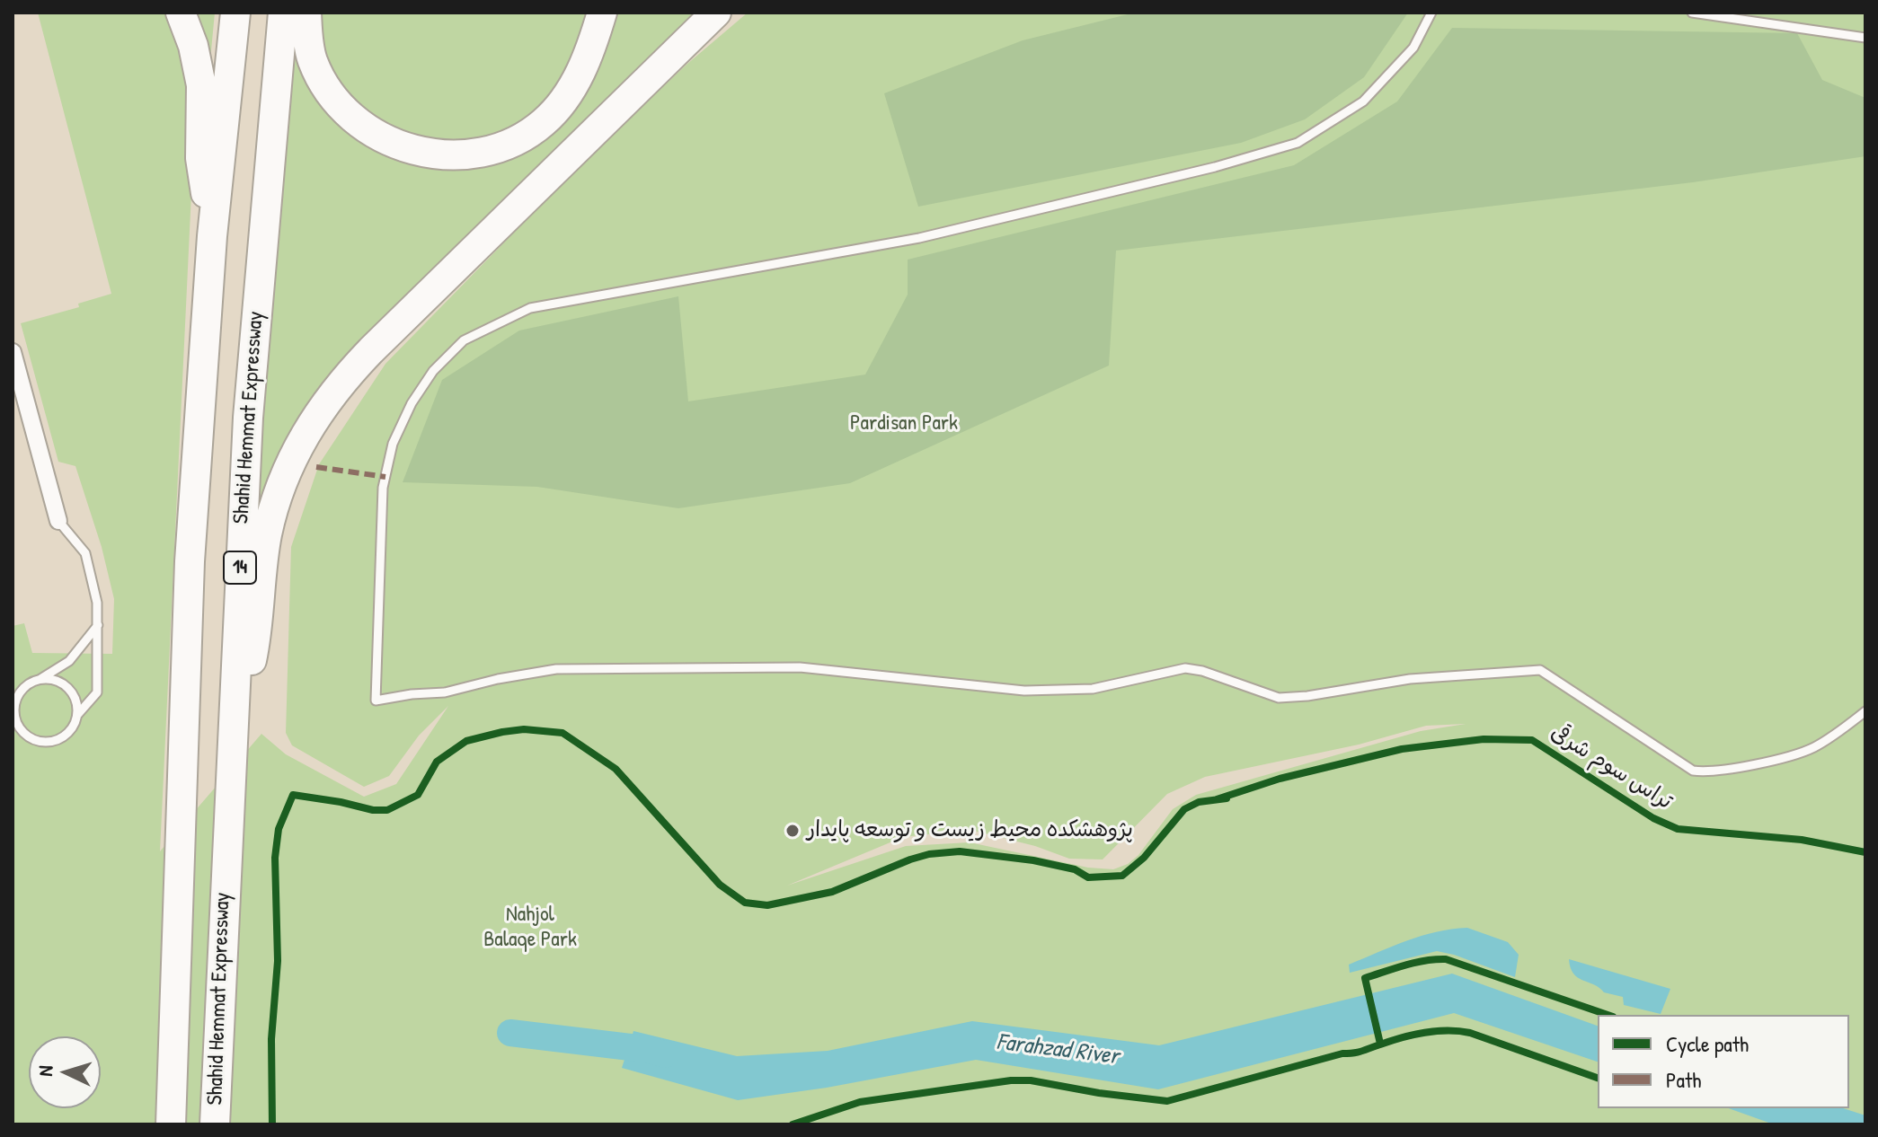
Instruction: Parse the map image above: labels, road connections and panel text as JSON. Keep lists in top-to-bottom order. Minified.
{"streets":{"highway":["Shahid Hemmat Expressway","14"],"cycle path":["تراس سوم شرقی"]},"water":["Farahzad River"],"parks":["Pardisan Park","Nahjol Balaqe Park"],"places":["پژوهشکده محیط زیست و توسعه پایدار"],"legend":["Cycle path","Path"],"north":"left"}
